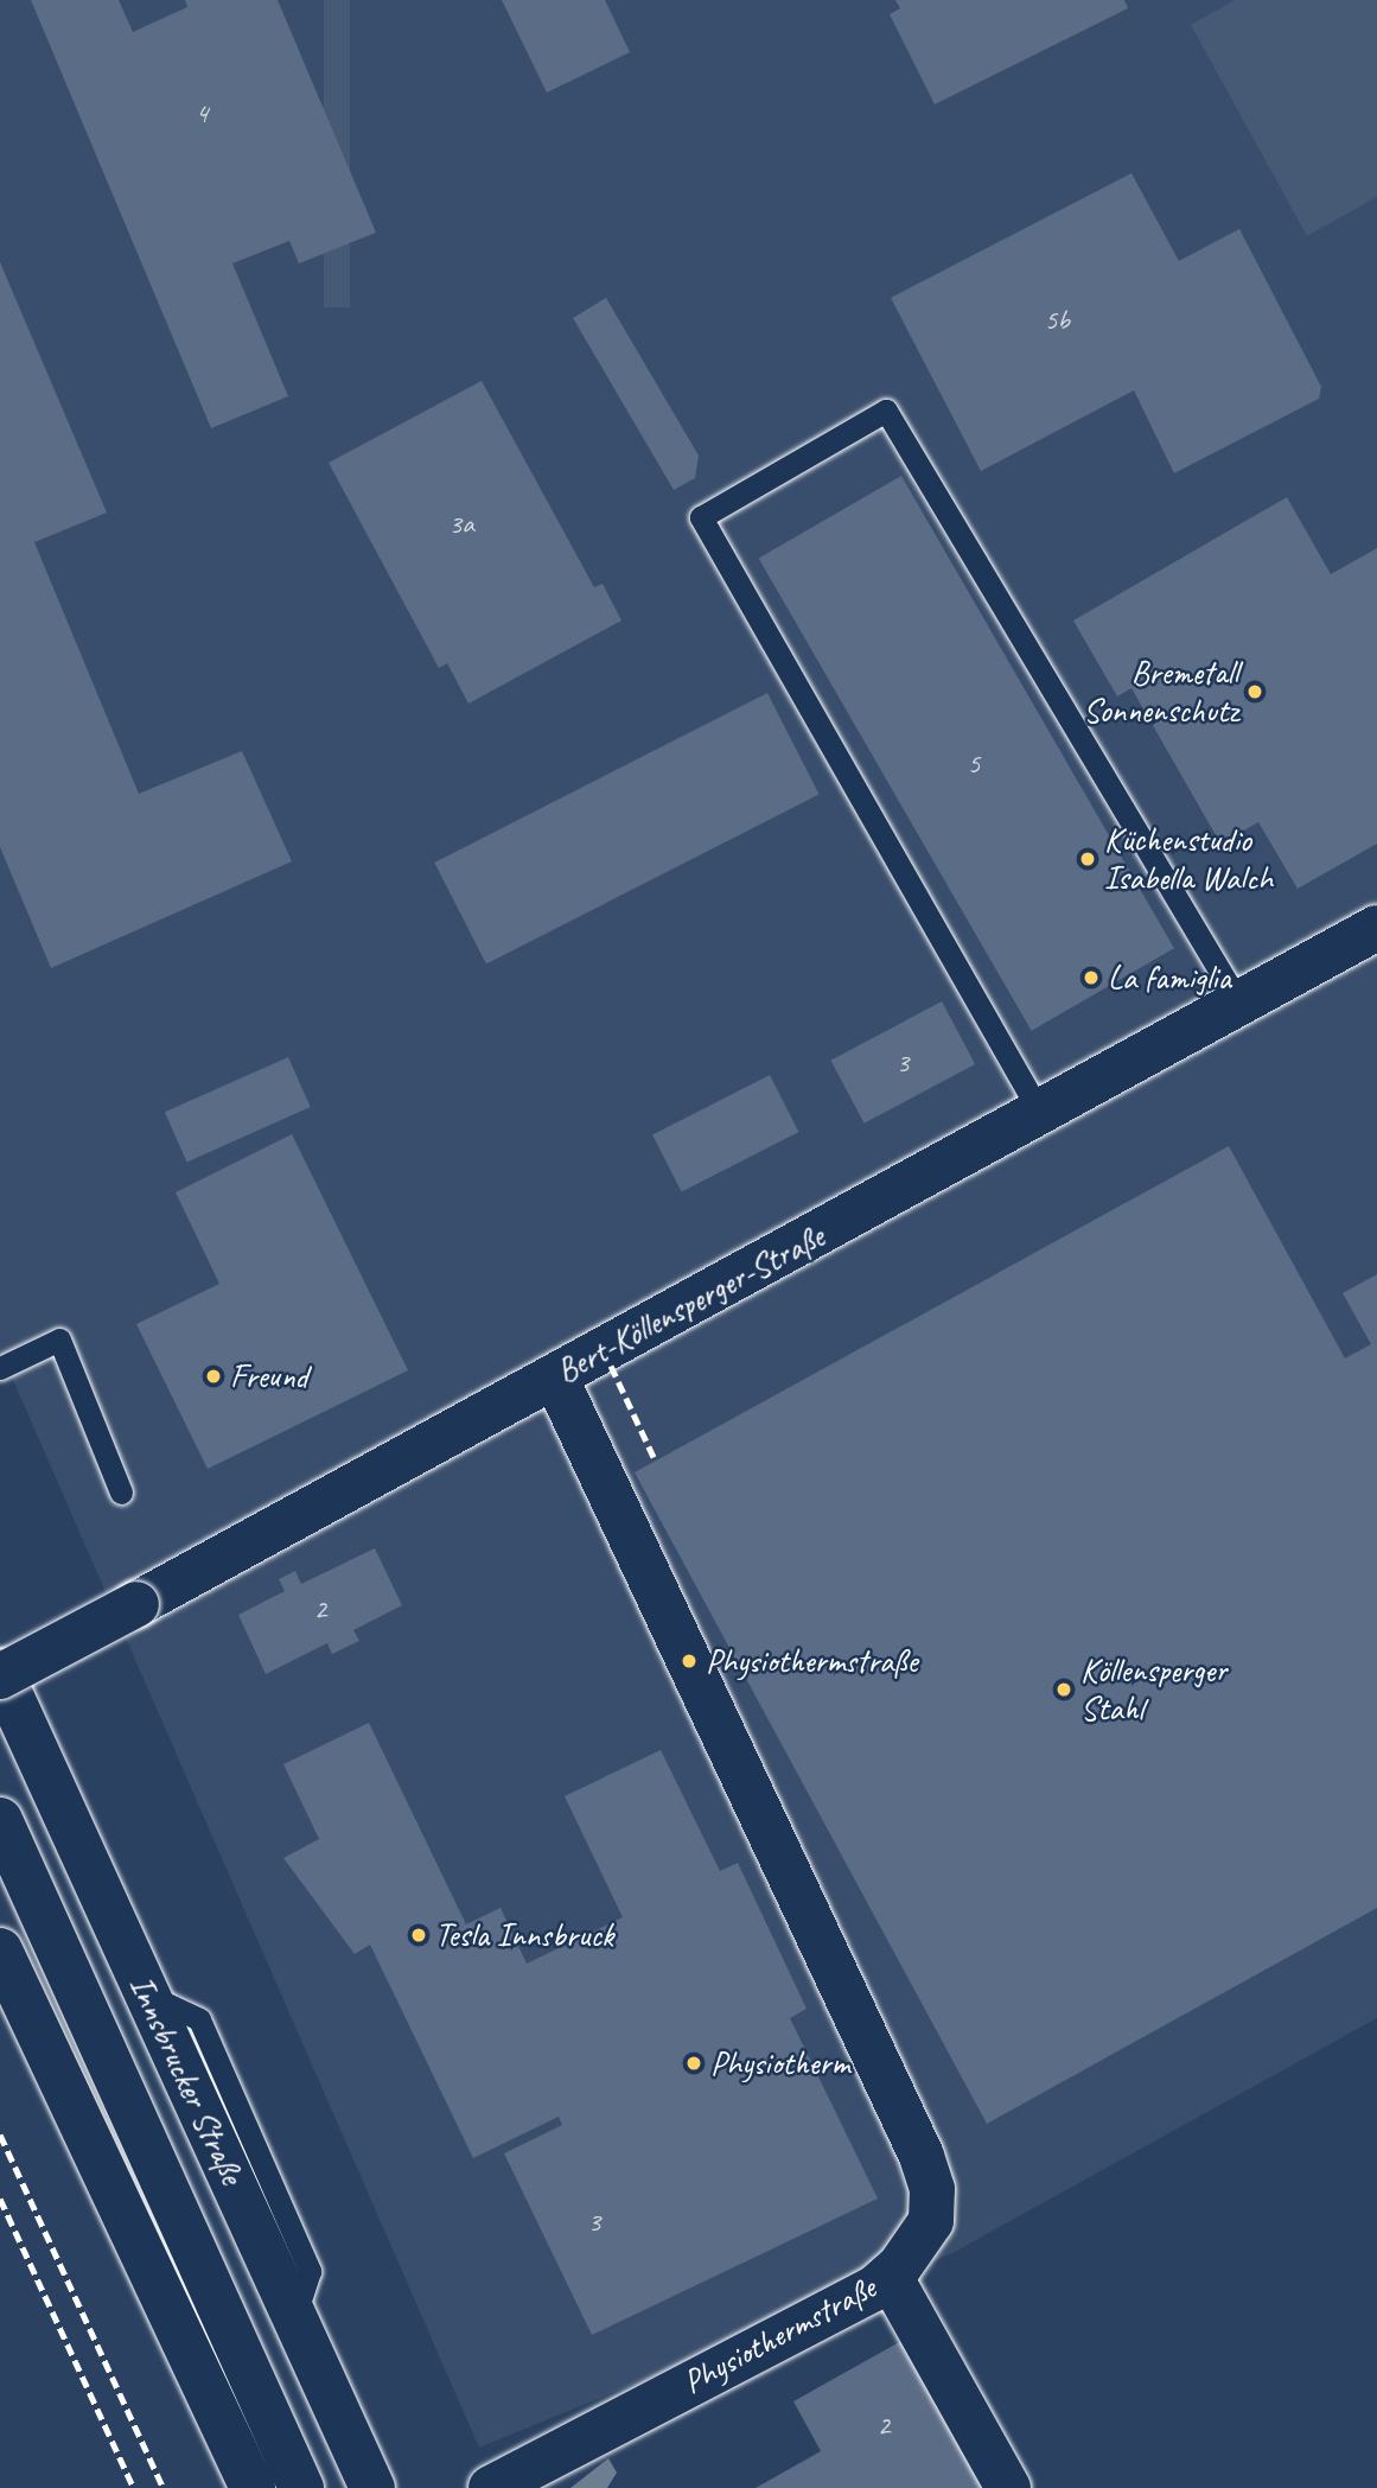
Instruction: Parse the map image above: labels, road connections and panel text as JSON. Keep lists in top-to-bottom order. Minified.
{"streets":{"street":["Bert-Köllensperger-Straße","Innsbrucker Straße","Physiothermstraße"]},"crossings":[["Bert-Köllensperger-Straße","Innsbrucker Straße"],["Bert-Köllensperger-Straße","Physiothermstraße"]],"places":["Bremetall Sonnenschutz","Küchenstudio Isabella Walch","La famiglia","Freund","Physiothermstraße","Köllensperger Stahl","Tesla Innsbruck","Physiotherm"],"house_numbers":["4","5b","3a","5","3","2","3","2"]}
